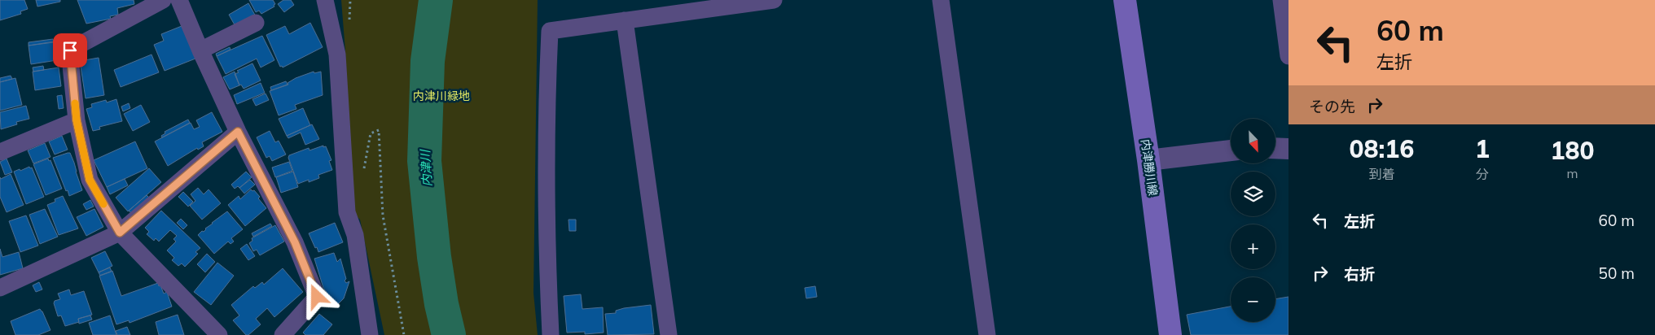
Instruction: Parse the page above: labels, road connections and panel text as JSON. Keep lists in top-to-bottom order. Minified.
{"streets":{"main road":["内津勝川線"]},"water":["内津川"],"parks":["内津川緑地"],"north":"bottom right","page":{"turn":["60 m","左折"],"then":"その先","map_buttons":["+","−"],"eta":["08:16","到着","1","分","180","m"],"list":[{"name":"左折","value":"60 m"},{"name":"右折","value":"50 m"}]}}
